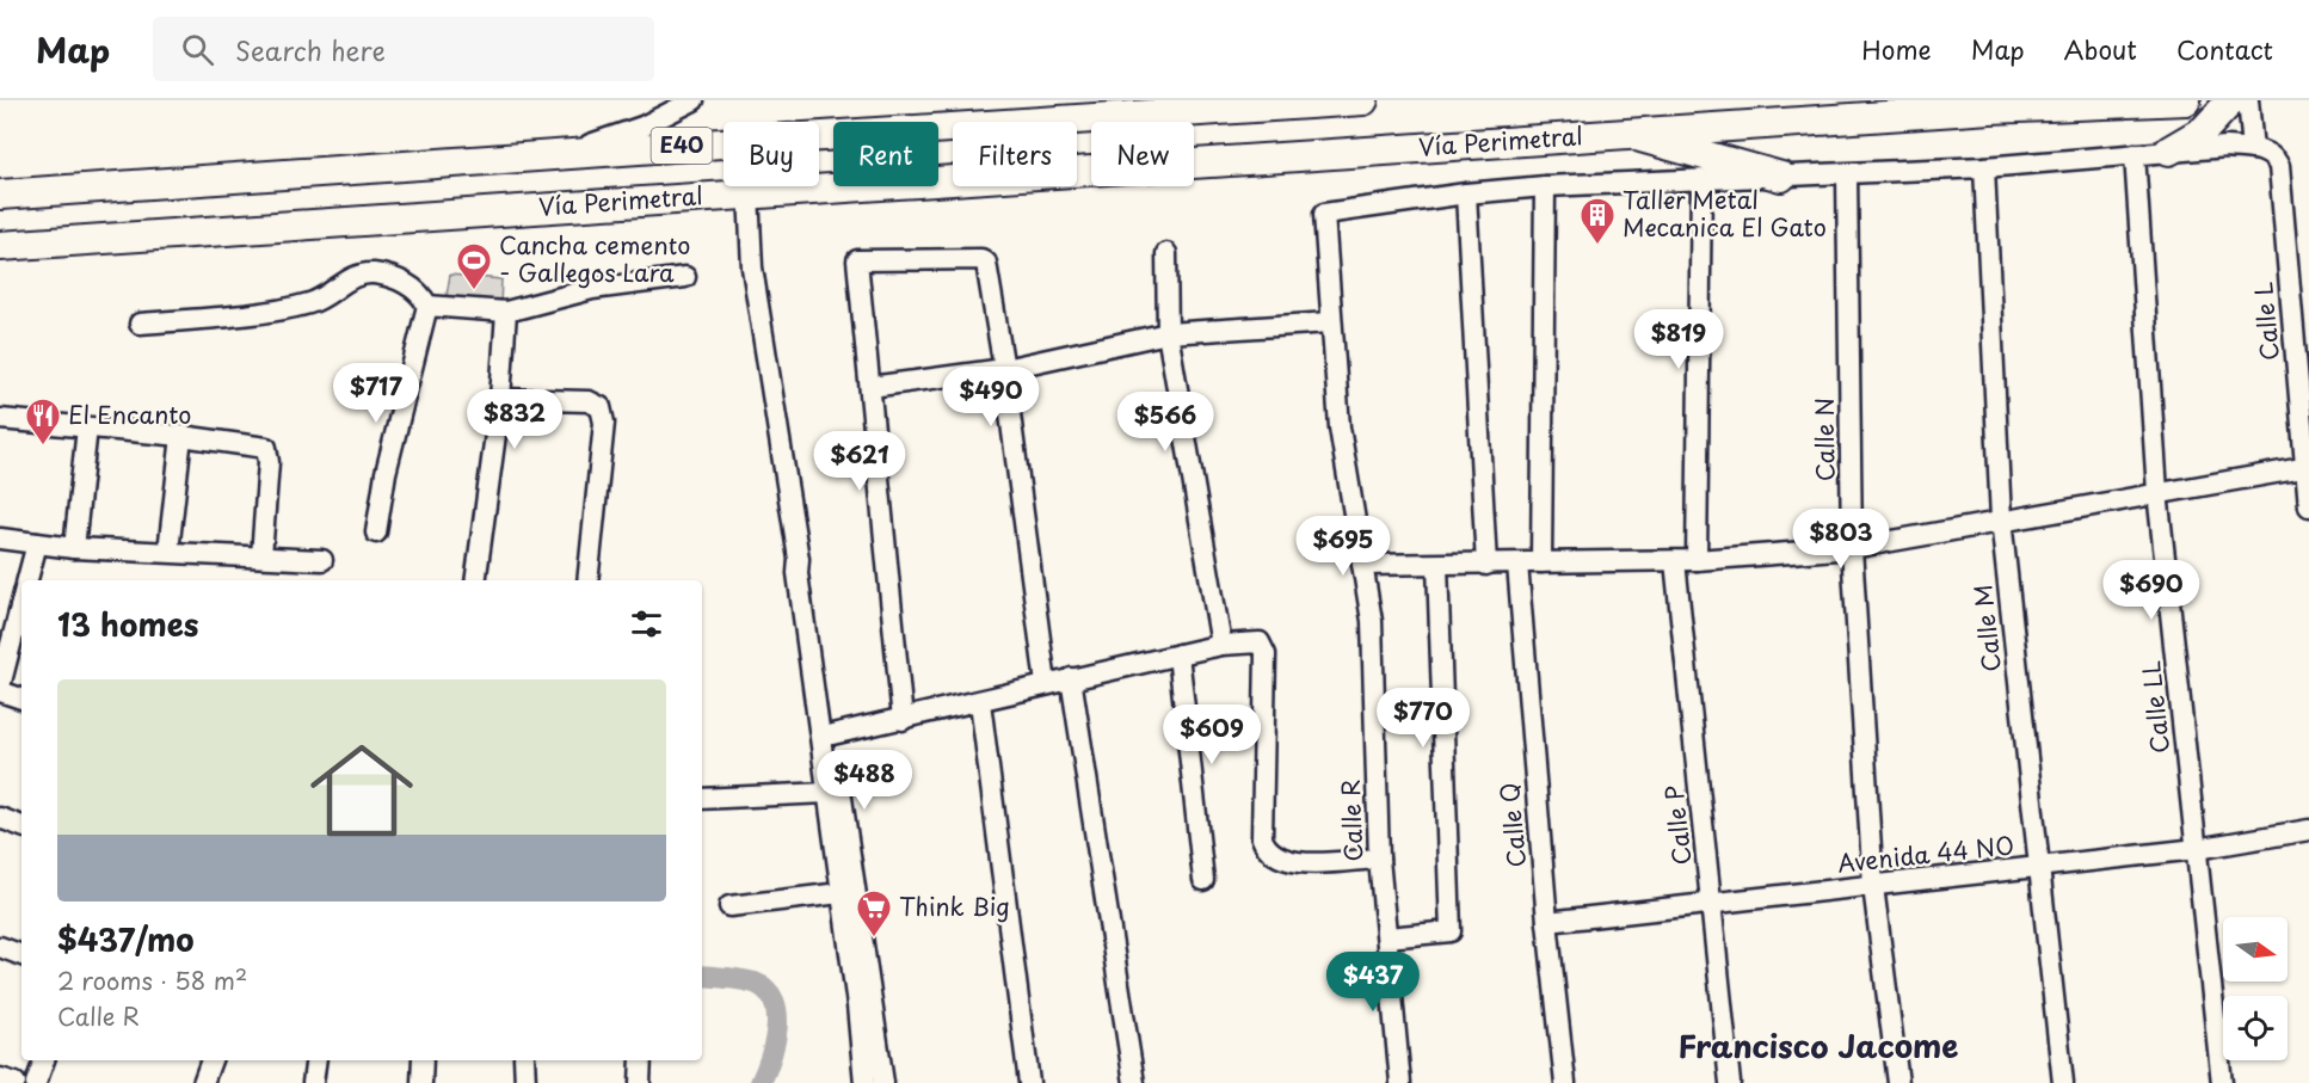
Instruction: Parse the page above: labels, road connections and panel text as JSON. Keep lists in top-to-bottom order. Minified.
{"streets":{"highway":["Vía Perimetral","E40"],"street":["Calle L","Calle N","Calle M","Calle LL","Calle R","Calle Q","Calle P","Avenida 44 NO"]},"crossings":[["Calle N","Avenida 44 NO"],["Calle M","Avenida 44 NO"],["Calle LL","Avenida 44 NO"],["Calle Q","Avenida 44 NO"],["Calle P","Avenida 44 NO"]],"districts":["Francisco Jacome"],"places":{"building":["Taller Metal Mecanica El Gato"],"sports":["Cancha cemento - Gallegos Lara"],"restaurant":["El Encanto"],"supermarket":["Think Big"]},"north":"right","page":{"header":"Map","search":"Search here","nav":["Home","Map","About","Contact"],"chip":["Buy","Rent","Filters","New"],"price":["$819","$717","$490","$832","$566","$621","$803","$695","$690","$770","$609","$488","$437"],"heading":"13 homes","list":[{"name":"$437/mo","note":"2 rooms · 58 m² · Calle R"}]}}
